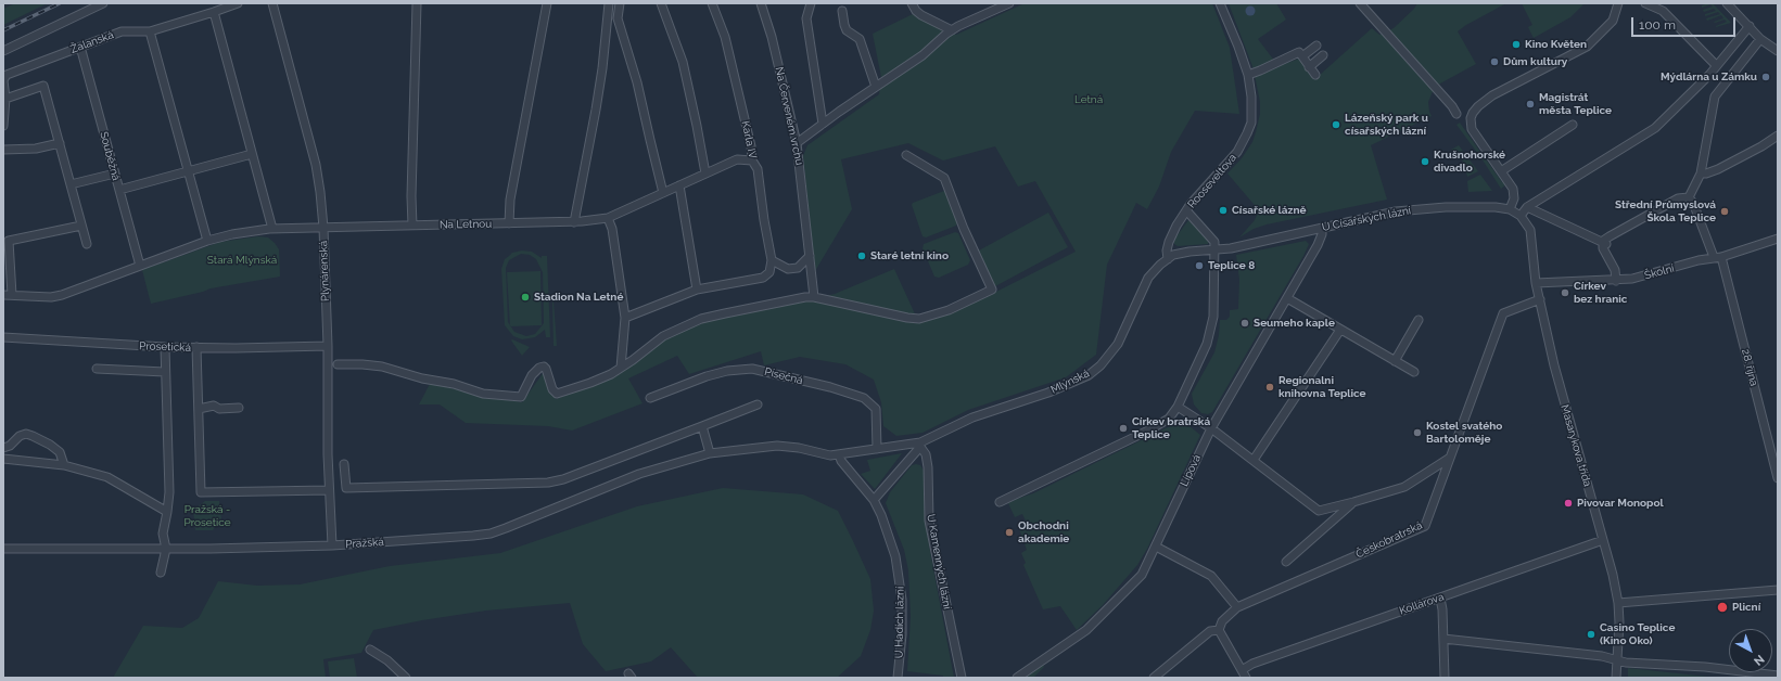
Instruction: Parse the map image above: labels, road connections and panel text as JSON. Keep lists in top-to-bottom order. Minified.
{"streets":{"street":["Žalanská","Na Červeném vrchu","Karla IV","Souběžná","Rooseveltova","U Císařských lázní","Na Letnou","Plynárenská","Školní","Prosetická","28. října","Písečná","Mlýnská","Masarykova třída","Lípová","Českobratrská","Pražská","U Kamenných lázní","Kollárova","U Hadích lázní"]},"crossings":[["Žalanská","Souběžná"],["Rooseveltova","U Císařských lázní"],["Rooseveltova","Mlýnská"],["U Císařských lázní","Mlýnská"],["U Císařských lázní","Masarykova třída"],["U Císařských lázní","Lípová"],["Na Letnou","Plynárenská"],["Plynárenská","Prosetická"],["Plynárenská","Pražská"],["Školní","28. října"],["Školní","Masarykova třída"],["Písečná","Pražská"],["Mlýnská","Pražská"],["Mlýnská","U Kamenných lázní"],["Masarykova třída","Českobratrská"],["Masarykova třída","Kollárova"],["Pražská","U Kamenných lázní"],["Pražská","U Hadích lázní"]],"parks":["Letná","Stará Mlýnská","Pražská - Prosetice"],"places":["Kino Květen","Dům kultury","Mýdlárna u Zámku","Magistrát města Teplice","Lázeňský park u císařských lázní","Krušnohorské divadlo","Císařské lázně","Střední Průmyslová Škola Teplice","Staré letní kino","Teplice 8","Církev bez hranic","Stadion Na Letné","Seumeho kaple","Regionalni knihovna Teplice","Církev bratrská Teplice","Kostel svatého Bartoloměje","Pivovar Monopol","Obchodni akademie","Plicní","Casino Teplice (Kino Oko)"],"scale_bar":"100 m","north":"bottom right"}
